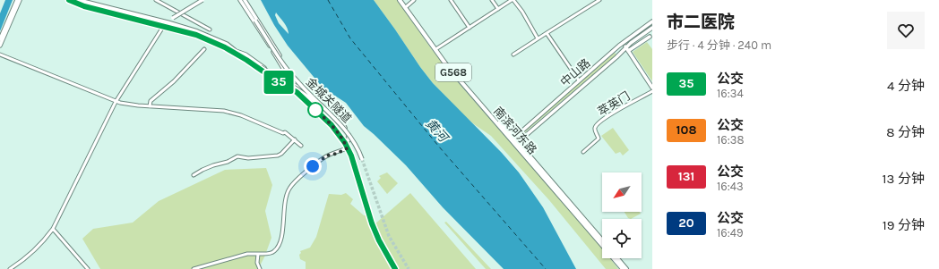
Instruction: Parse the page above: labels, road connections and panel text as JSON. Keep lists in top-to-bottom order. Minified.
{"streets":{"highway":["G568","南滨河东路"],"main road":["中山路","金城关隧道"],"street":["萃英门"]},"crossings":[["中山路","南滨河东路"]],"water":["黄河"],"lines":["bus line 35"],"north":"bottom left","page":{"on_map":"35","heading":["市二医院","步行 · 4 分钟 · 240 m"],"list":[{"mark":"35","name":"公交","note":"16:34","value":"4 分钟"},{"mark":"108","name":"公交","note":"16:38","value":"8 分钟"},{"mark":"131","name":"公交","note":"16:43","value":"13 分钟"},{"mark":"20","name":"公交","note":"16:49","value":"19 分钟"}]}}
